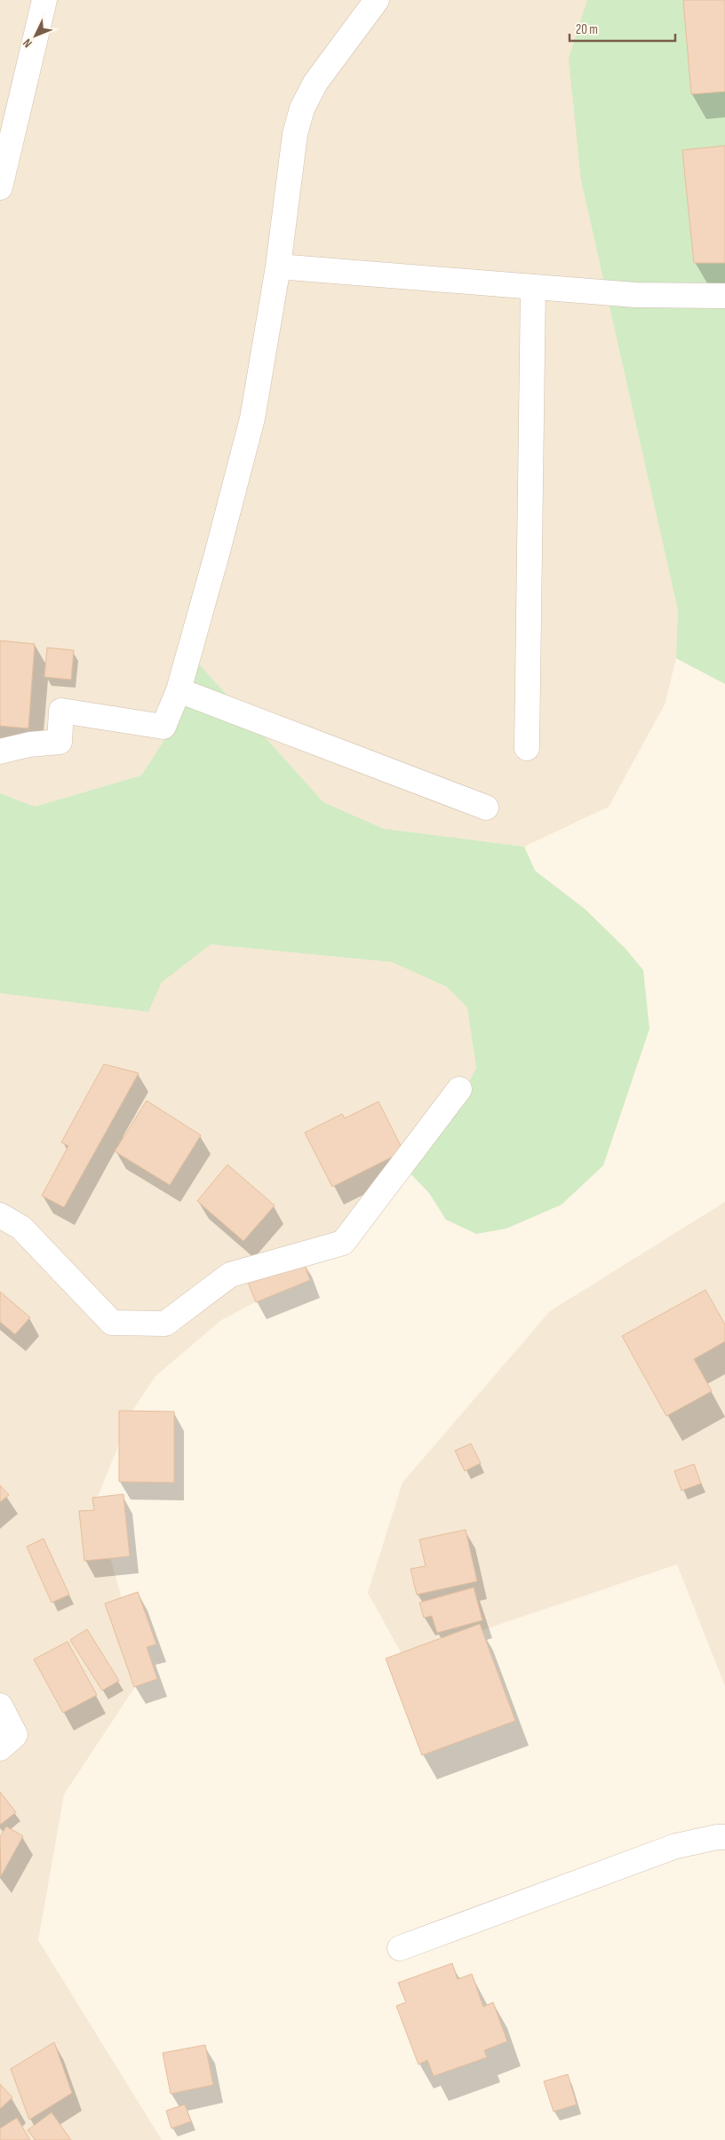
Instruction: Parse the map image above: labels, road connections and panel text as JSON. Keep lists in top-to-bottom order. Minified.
{"scale_bar":"20 m","north":"bottom left"}
